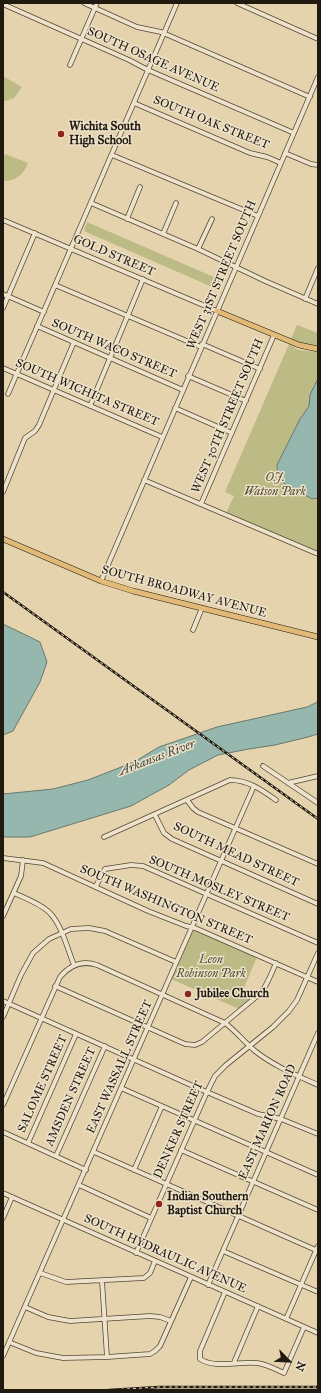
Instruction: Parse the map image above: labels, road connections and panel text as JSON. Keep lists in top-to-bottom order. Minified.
{"streets":{"main road":["SOUTH BROADWAY AVENUE"],"street":["SOUTH OSAGE AVENUE","SOUTH OAK STREET","GOLD STREET","WEST 31ST STREET SOUTH","SOUTH WACO STREET","SOUTH WICHITA STREET","WEST 30TH STREET SOUTH","SOUTH MEAD STREET","SOUTH MOSLEY STREET","SOUTH WASHINGTON STREET","EAST WASSALL STREET","SALOME STREET","AMSDEN STREET","EAST MARION ROAD","DENKER STREET","SOUTH HYDRAULIC AVENUE"]},"crossings":[["SOUTH OSAGE AVENUE","WEST 31ST STREET SOUTH"],["SOUTH OAK STREET","WEST 31ST STREET SOUTH"],["GOLD STREET","WEST 31ST STREET SOUTH"],["WEST 31ST STREET SOUTH","SOUTH WACO STREET"],["WEST 31ST STREET SOUTH","SOUTH WICHITA STREET"],["WEST 31ST STREET SOUTH","SOUTH BROADWAY AVENUE"],["SOUTH WACO STREET","WEST 30TH STREET SOUTH"],["SOUTH WICHITA STREET","WEST 30TH STREET SOUTH"],["SOUTH MEAD STREET","EAST WASSALL STREET"],["SOUTH MOSLEY STREET","SOUTH WASHINGTON STREET"],["SOUTH MOSLEY STREET","EAST WASSALL STREET"],["SOUTH WASHINGTON STREET","EAST WASSALL STREET"],["SOUTH WASHINGTON STREET","DENKER STREET"],["EAST WASSALL STREET","SOUTH HYDRAULIC AVENUE"],["EAST MARION ROAD","SOUTH HYDRAULIC AVENUE"],["DENKER STREET","SOUTH HYDRAULIC AVENUE"]],"water":["Arkansas River"],"parks":["O.J. Watson Park","Leon Robinson Park"],"places":["Wichita South High School","Jubilee Church","Indian Southern Baptist Church"],"north":"bottom right"}
